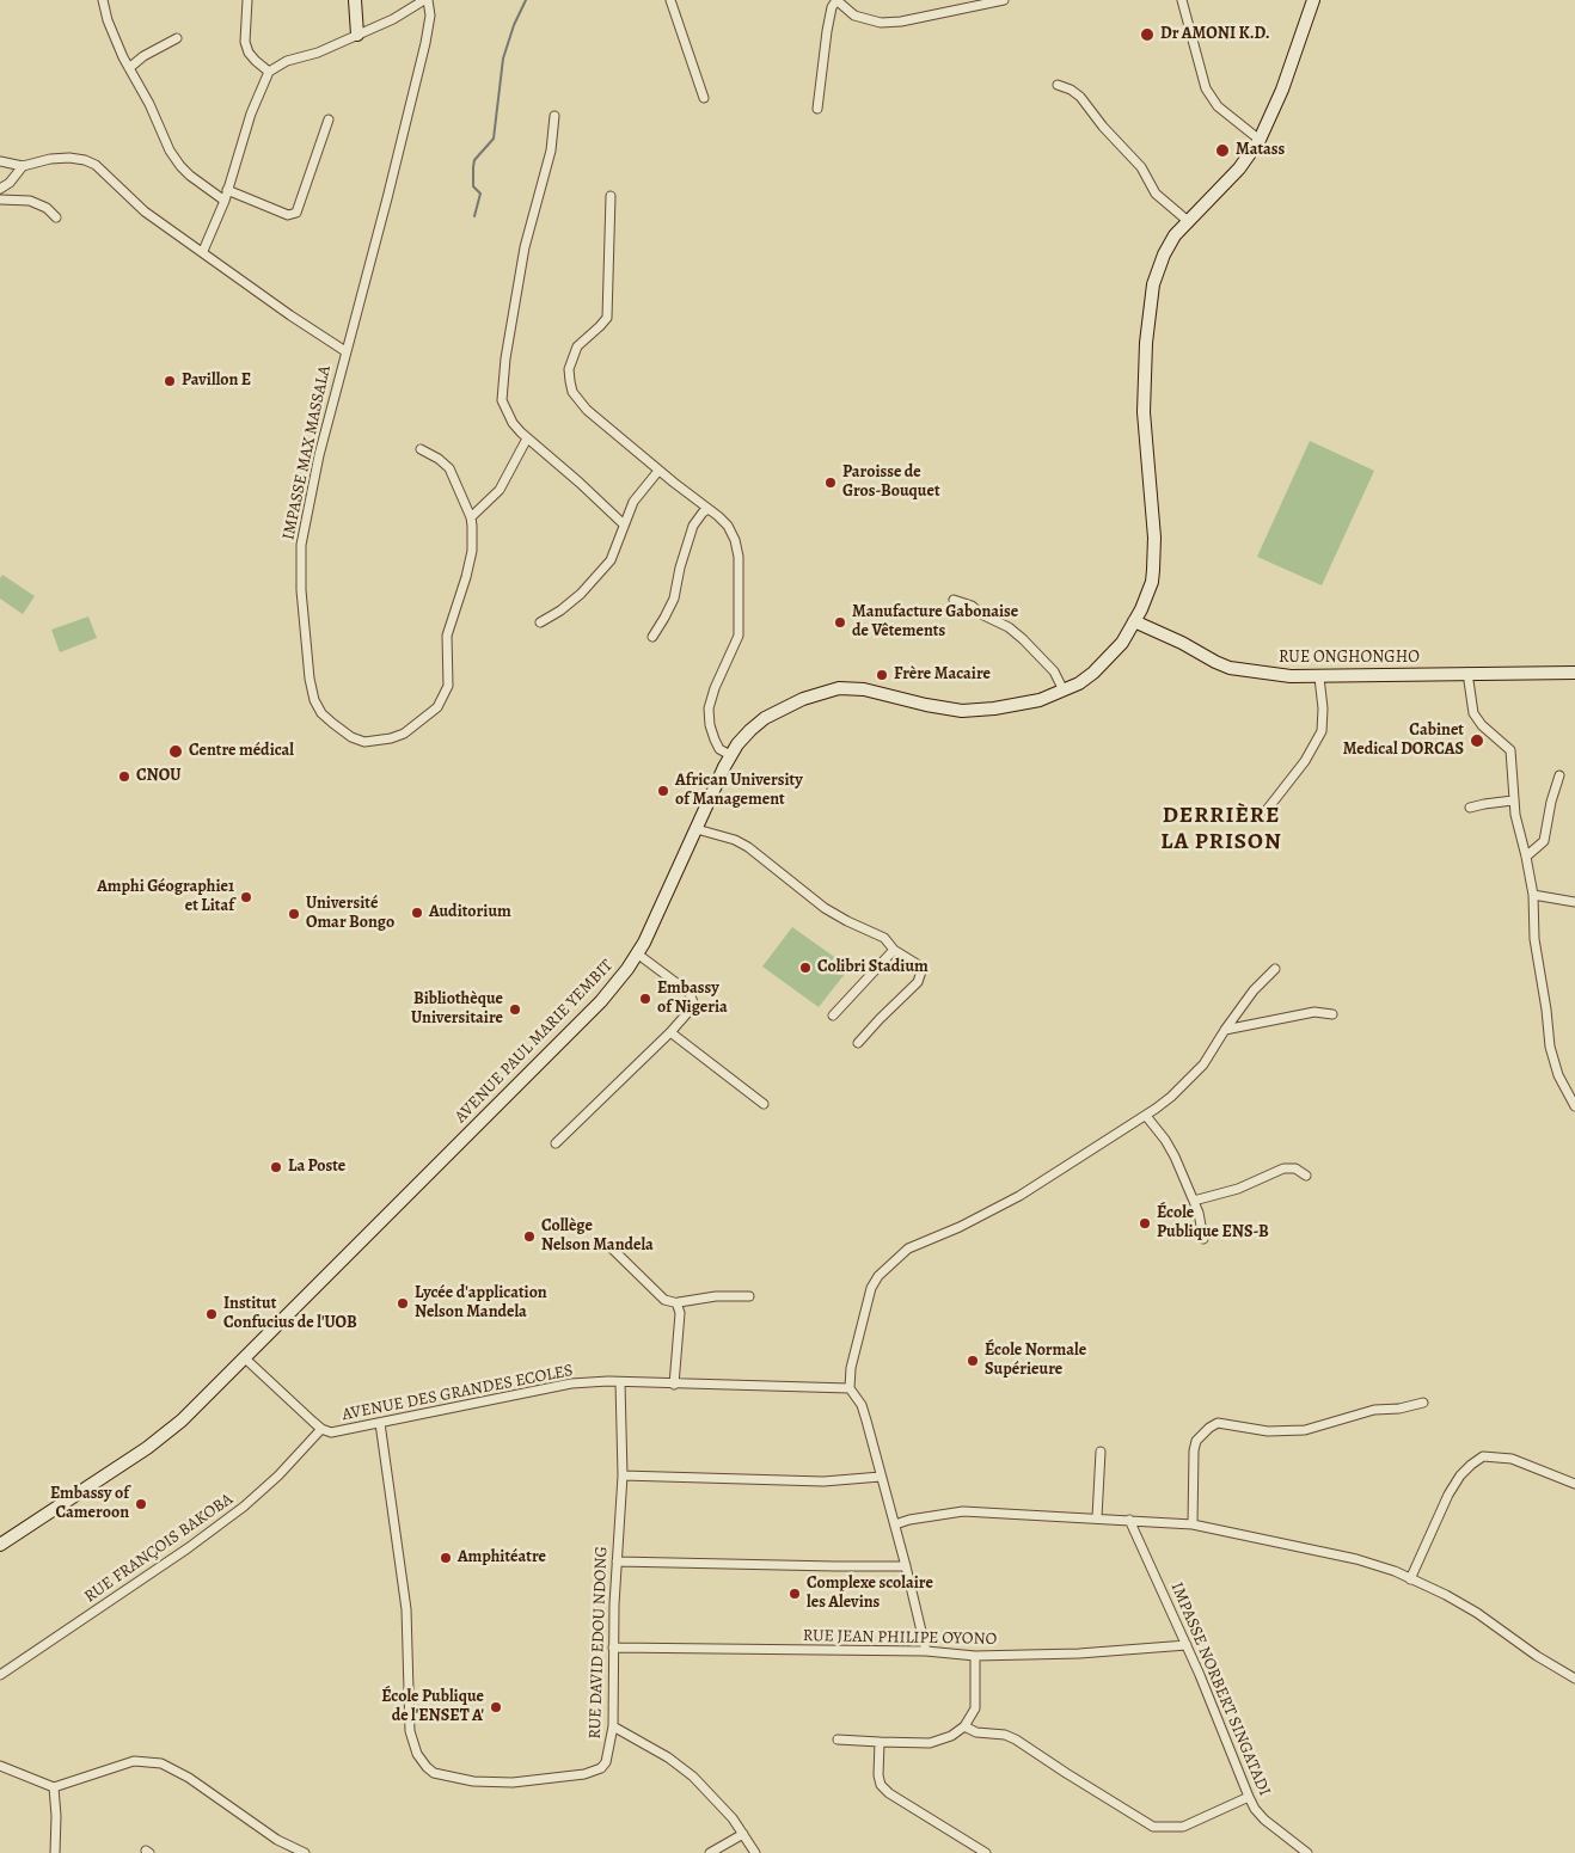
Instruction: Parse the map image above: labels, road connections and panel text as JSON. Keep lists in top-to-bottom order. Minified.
{"streets":{"main road":["RUE ONGHONGHO","AVENUE PAUL MARIE YEMBIT"],"street":["IMPASSE MAX MASSALA","AVENUE DES GRANDES ECOLES","RUE FRANÇOIS BAKOBA","RUE JEAN PHILIPE OYONO","RUE DAVID EDOU NDONG","IMPASSE NORBERT SINGATADI"]},"crossings":[["RUE ONGHONGHO","AVENUE PAUL MARIE YEMBIT"],["AVENUE PAUL MARIE YEMBIT","AVENUE DES GRANDES ECOLES"],["AVENUE DES GRANDES ECOLES","RUE FRANÇOIS BAKOBA"],["AVENUE DES GRANDES ECOLES","RUE DAVID EDOU NDONG"],["RUE JEAN PHILIPE OYONO","RUE DAVID EDOU NDONG"],["RUE JEAN PHILIPE OYONO","IMPASSE NORBERT SINGATADI"]],"districts":["DERRIÈRE LA PRISON"],"places":["Dr AMONI K.D.","Matass","Pavillon E","Paroisse de Gros-Bouquet","Manufacture Gabonaise de Vêtements","Frère Macaire","Cabinet Medical DORCAS","Centre médical","CNOU","African University of Management","Amphi Géographie1 et Litaf","Auditorium","Université Omar Bongo","Colibri Stadium","Embassy of Nigeria","Bibliothèque Universitaire","La Poste","École Publique ENS-B","Collège Nelson Mandela","Lycée d'application Nelson Mandela","Institut Confucius de l'UOB","École Normale Supérieure","Embassy of Cameroon","Amphitéatre","Complexe scolaire les Alevins","École Publique de l'ENSET A'"]}
